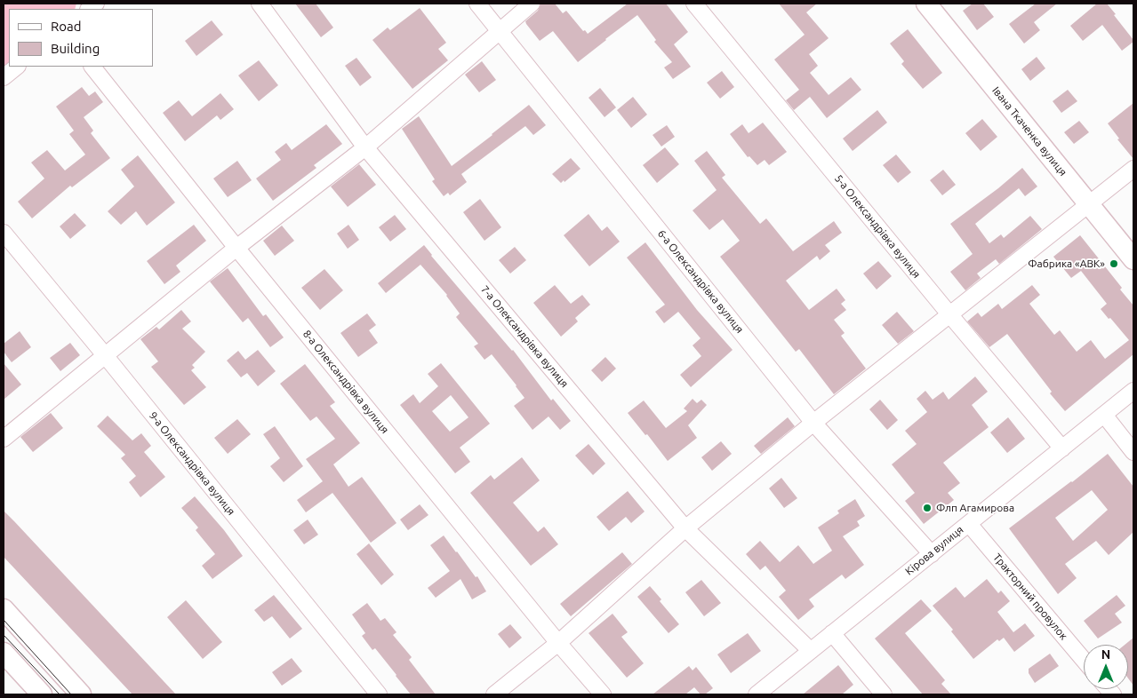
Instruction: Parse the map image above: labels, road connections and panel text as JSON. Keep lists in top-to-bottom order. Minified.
{"streets":{"main road":["Івана Ткаченка вулиця"],"street":["5-а Олександрівка вулиця","6-а Олександрівка вулиця","7-а Олександрівка вулиця","8-а Олександрівка вулиця","9-а Олександрівка вулиця","Кірова вулиця","Тракторний провулок"]},"crossings":[["5-а Олександрівка вулиця","Кірова вулиця"],["6-а Олександрівка вулиця","Кірова вулиця"],["7-а Олександрівка вулиця","Кірова вулиця"],["Кірова вулиця","Тракторний провулок"]],"places":["Фабрика «АВК»","Флп Агамирова"],"legend":["Road","Building"],"north":"top"}
